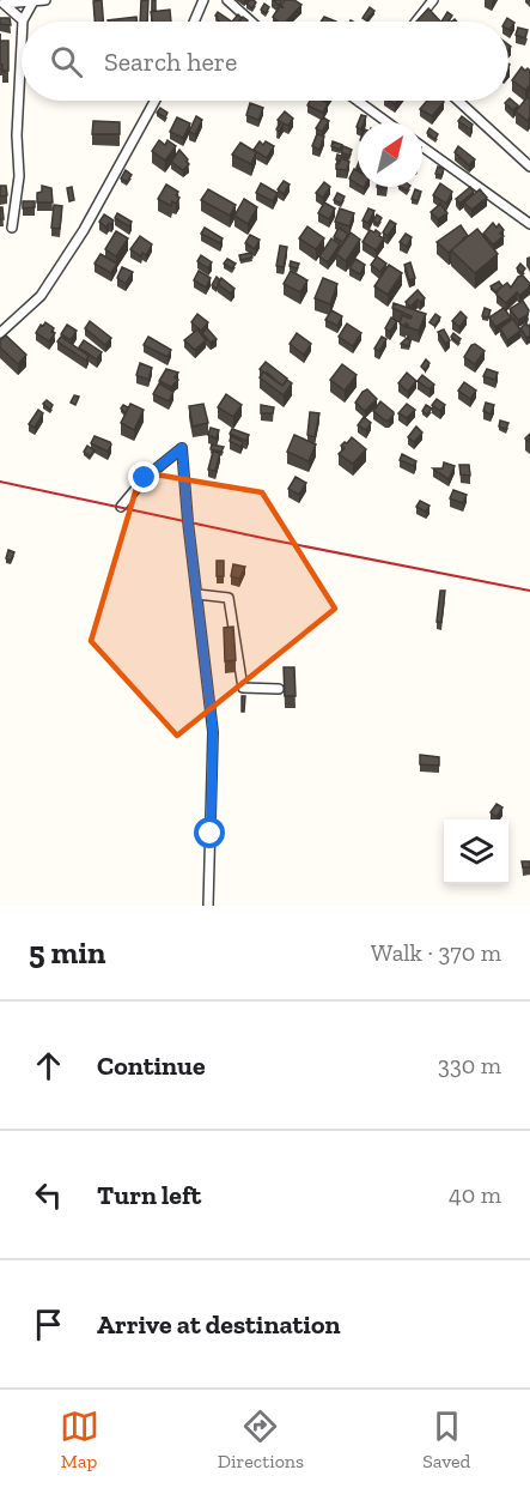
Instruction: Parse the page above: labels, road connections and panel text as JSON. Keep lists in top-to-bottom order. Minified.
{"north":"top right","page":{"search":"Search here","heading":["5 min","Walk · 370 m"],"list":[["Continue","330 m"],["Turn left","40 m"],"Arrive at destination"],"nav":["Map","Directions","Saved"]}}
